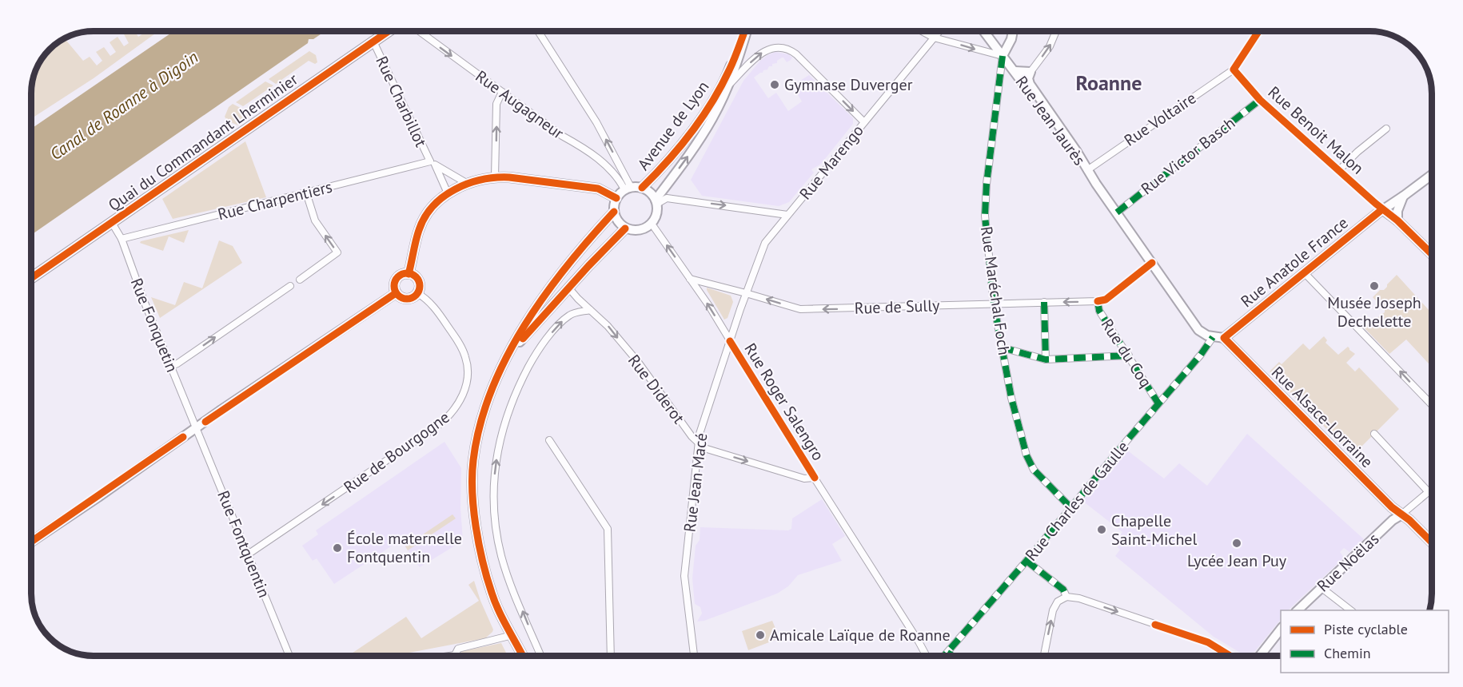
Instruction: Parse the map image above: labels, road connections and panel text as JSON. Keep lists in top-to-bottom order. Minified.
{"streets":{"main road":["Quai du Commandant Lherminier"],"street":["Rue Charbillot","Rue Augagneur","Rue Voltaire","Rue Jean Jaurès","Avenue de Lyon","Rue Benoit Malon","Rue Victor Basch","Rue Marengo","Rue Charpentiers","Rue Anatole France","Rue Maréchal Foch","Rue de Sully","Rue Fonquetin","Rue du Coq","Rue Diderot","Rue Roger Salengro","Rue Alsace-Lorraine","Rue de Bourgogne","Rue Jean Macé","Rue Charles de Gaulle","Rue Fontquentin","Rue Noëlas"]},"crossings":[["Rue Charbillot","Quai du Commandant Lherminier"],["Rue Charbillot","Rue Charpentiers"],["Rue Augagneur","Avenue de Lyon"],["Rue Augagneur","Rue Roger Salengro"],["Rue Voltaire","Rue Jean Jaurès"],["Rue Voltaire","Rue Benoit Malon"],["Rue Jean Jaurès","Rue Victor Basch"],["Rue Jean Jaurès","Rue Anatole France"],["Rue Jean Jaurès","Rue Maréchal Foch"],["Rue Jean Jaurès","Rue Alsace-Lorraine"],["Rue Jean Jaurès","Rue Charles de Gaulle"],["Avenue de Lyon","Rue Roger Salengro"],["Rue Benoit Malon","Rue Victor Basch"],["Rue Benoit Malon","Rue Anatole France"],["Quai du Commandant Lherminier","Rue Fonquetin"],["Rue Marengo","Rue de Sully"],["Rue Marengo","Rue Jean Macé"],["Rue Charpentiers","Rue Fonquetin"],["Rue Anatole France","Rue Alsace-Lorraine"],["Rue Maréchal Foch","Rue de Sully"],["Rue Maréchal Foch","Rue Charles de Gaulle"],["Rue de Sully","Rue du Coq"],["Rue de Sully","Rue Roger Salengro"],["Rue Fonquetin","Rue Fontquentin"],["Rue du Coq","Rue Charles de Gaulle"],["Rue Diderot","Rue Roger Salengro"],["Rue Diderot","Rue Jean Macé"],["Rue Roger Salengro","Rue Jean Macé"],["Rue Alsace-Lorraine","Rue Noëlas"],["Rue de Bourgogne","Rue Fontquentin"]],"one_way":["Rue Augagneur","Rue de Sully","Rue Diderot","Rue de Bourgogne"],"districts":["Roanne"],"water":["Canal de Roanne à Digoin"],"places":["Gymnase Duverger","Musée Joseph Dechelette","Chapelle Saint-Michel","Lycée Jean Puy","École maternelle Fontquentin","Amicale Laïque de Roanne"],"legend":["Piste cyclable","Chemin"]}
